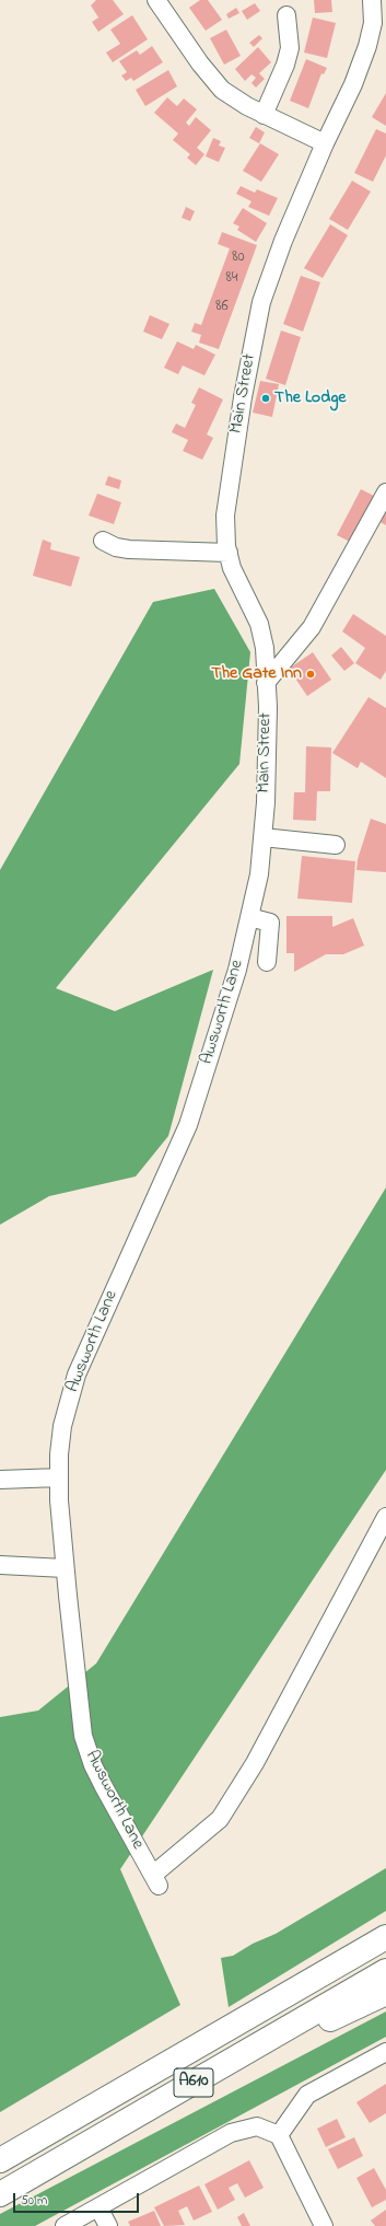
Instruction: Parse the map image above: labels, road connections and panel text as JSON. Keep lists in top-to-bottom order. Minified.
{"streets":{"highway":["A610"],"street":["Main Street","Awsworth Lane"]},"crossings":[["Main Street","Awsworth Lane"]],"places":["The Lodge","The Gate Inn"],"house_numbers":["80","84","86"],"scale_bar":"50 m"}
